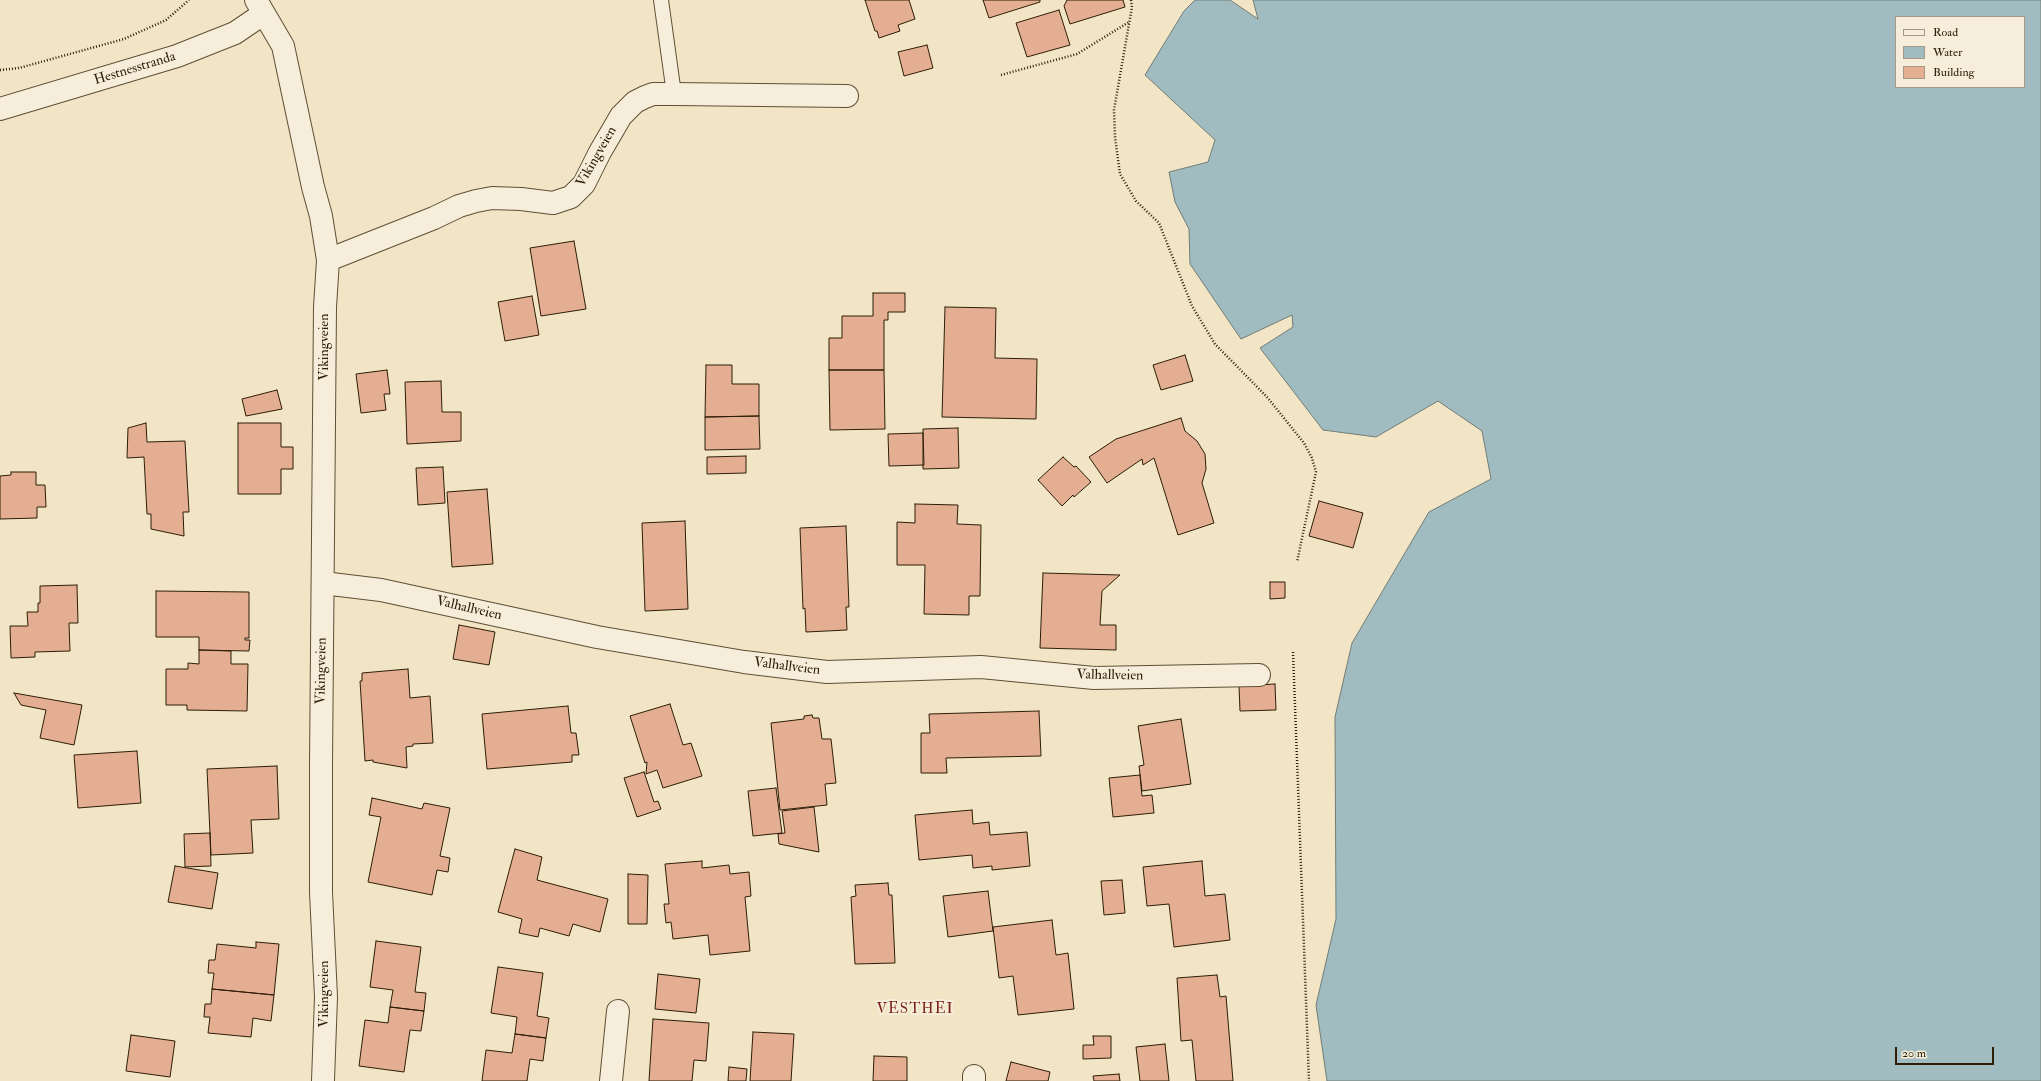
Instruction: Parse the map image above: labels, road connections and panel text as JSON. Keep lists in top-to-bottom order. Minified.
{"streets":{"street":["Hestnesstranda","Vikingveien","Valhallveien"]},"crossings":[["Hestnesstranda","Vikingveien"],["Vikingveien","Valhallveien"]],"districts":["VESTHEI"],"legend":["Road","Water","Building"],"scale_bar":"20 m"}
